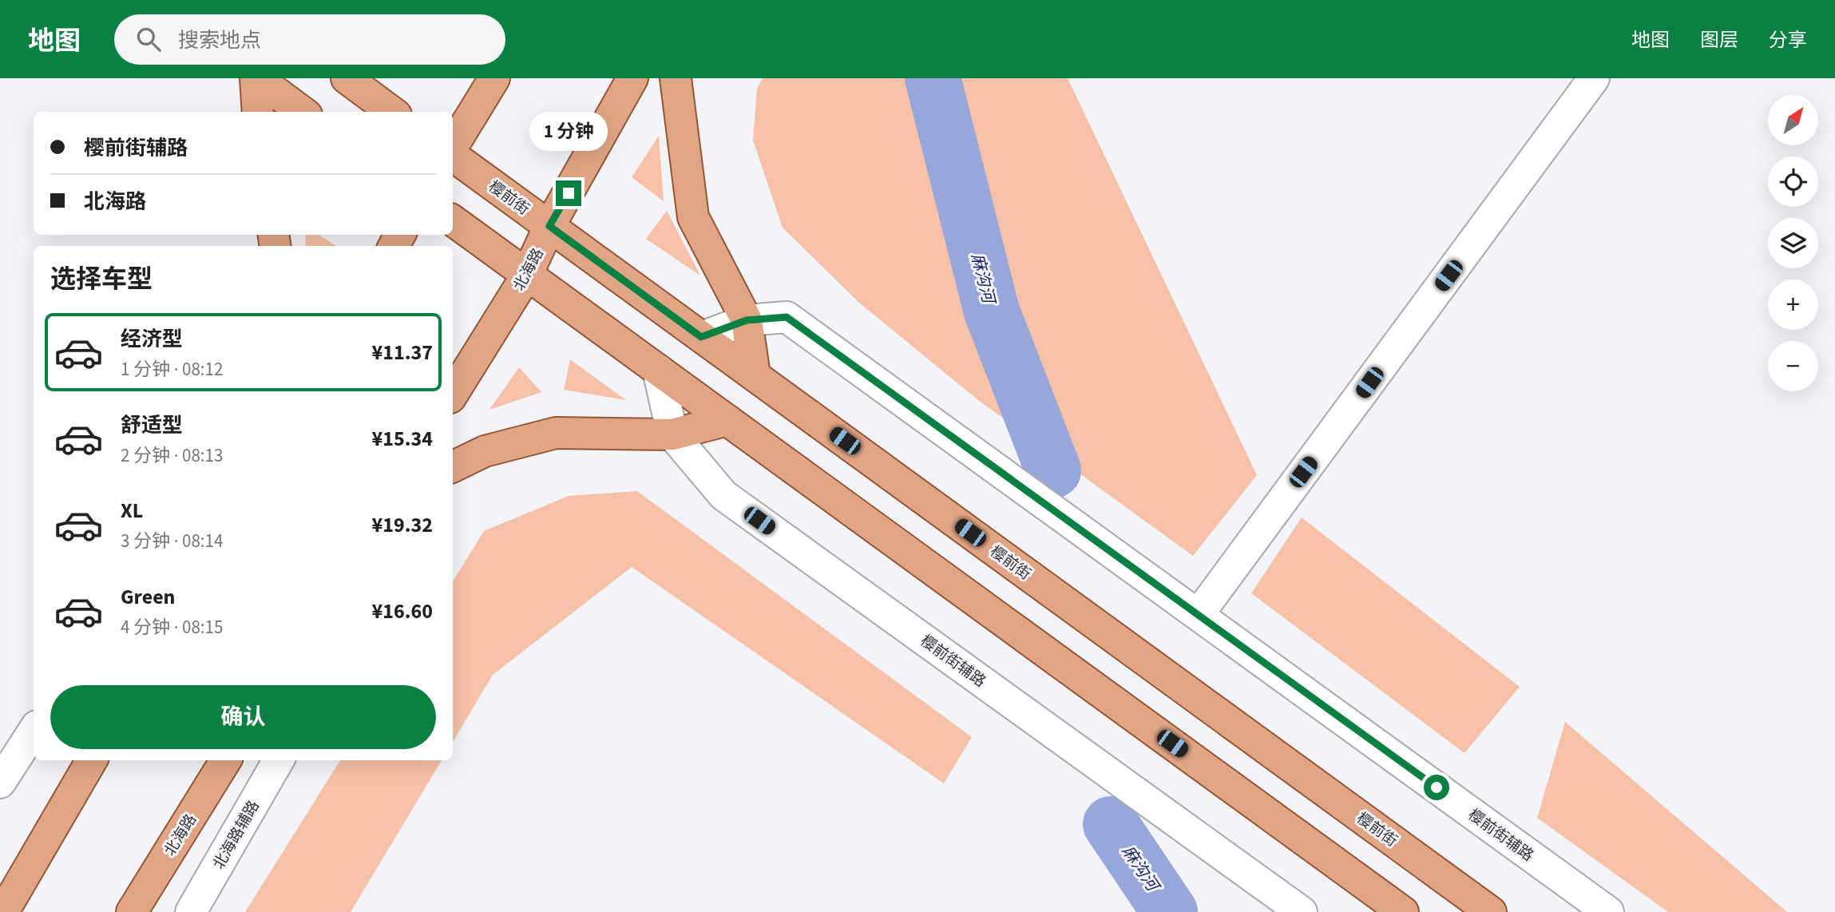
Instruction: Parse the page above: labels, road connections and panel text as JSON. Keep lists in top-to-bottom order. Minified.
{"streets":{"main road":["樱前街","北海路"],"street":["樱前街辅路","北海路辅路"]},"crossings":[["樱前街","北海路"],["樱前街","樱前街辅路"]],"water":["麻沟河"],"north":"top right","page":{"header":"地图","search":"搜索地点","nav":["地图","图层","分享"],"map_buttons":["+","−"],"bubble":"1 分钟","banner":["樱前街辅路","北海路"],"heading":"选择车型","list":[{"name":"经济型","note":"1 分钟 · 08:12","value":"¥11.37"},{"name":"舒适型","note":"2 分钟 · 08:13","value":"¥15.34"},{"name":"XL","note":"3 分钟 · 08:14","value":"¥19.32"},{"name":"Green","note":"4 分钟 · 08:15","value":"¥16.60"}],"buttons":"确认"}}
